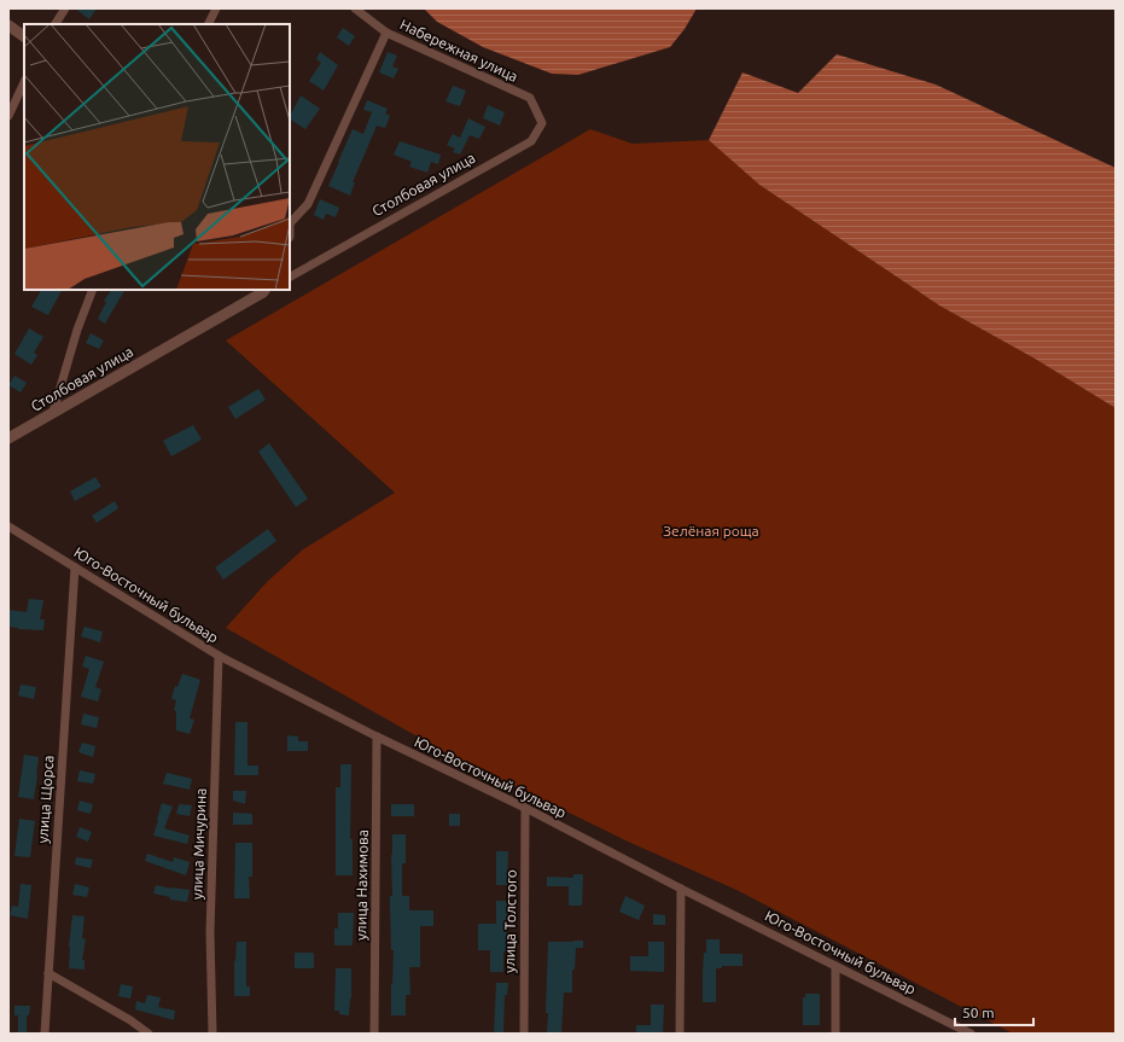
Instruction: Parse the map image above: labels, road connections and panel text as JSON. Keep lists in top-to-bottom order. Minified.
{"streets":{"street":["Набережная улица","Столбовая улица","Юго-Восточный бульвар","улица Щорса","улица Мичурина","улица Нахимова","улица Толстого"]},"crossings":[["Набережная улица","Столбовая улица"],["Юго-Восточный бульвар","улица Щорса"],["Юго-Восточный бульвар","улица Мичурина"],["Юго-Восточный бульвар","улица Нахимова"],["Юго-Восточный бульвар","улица Толстого"]],"parks":["Зелёная роща"],"scale_bar":"50 m"}
